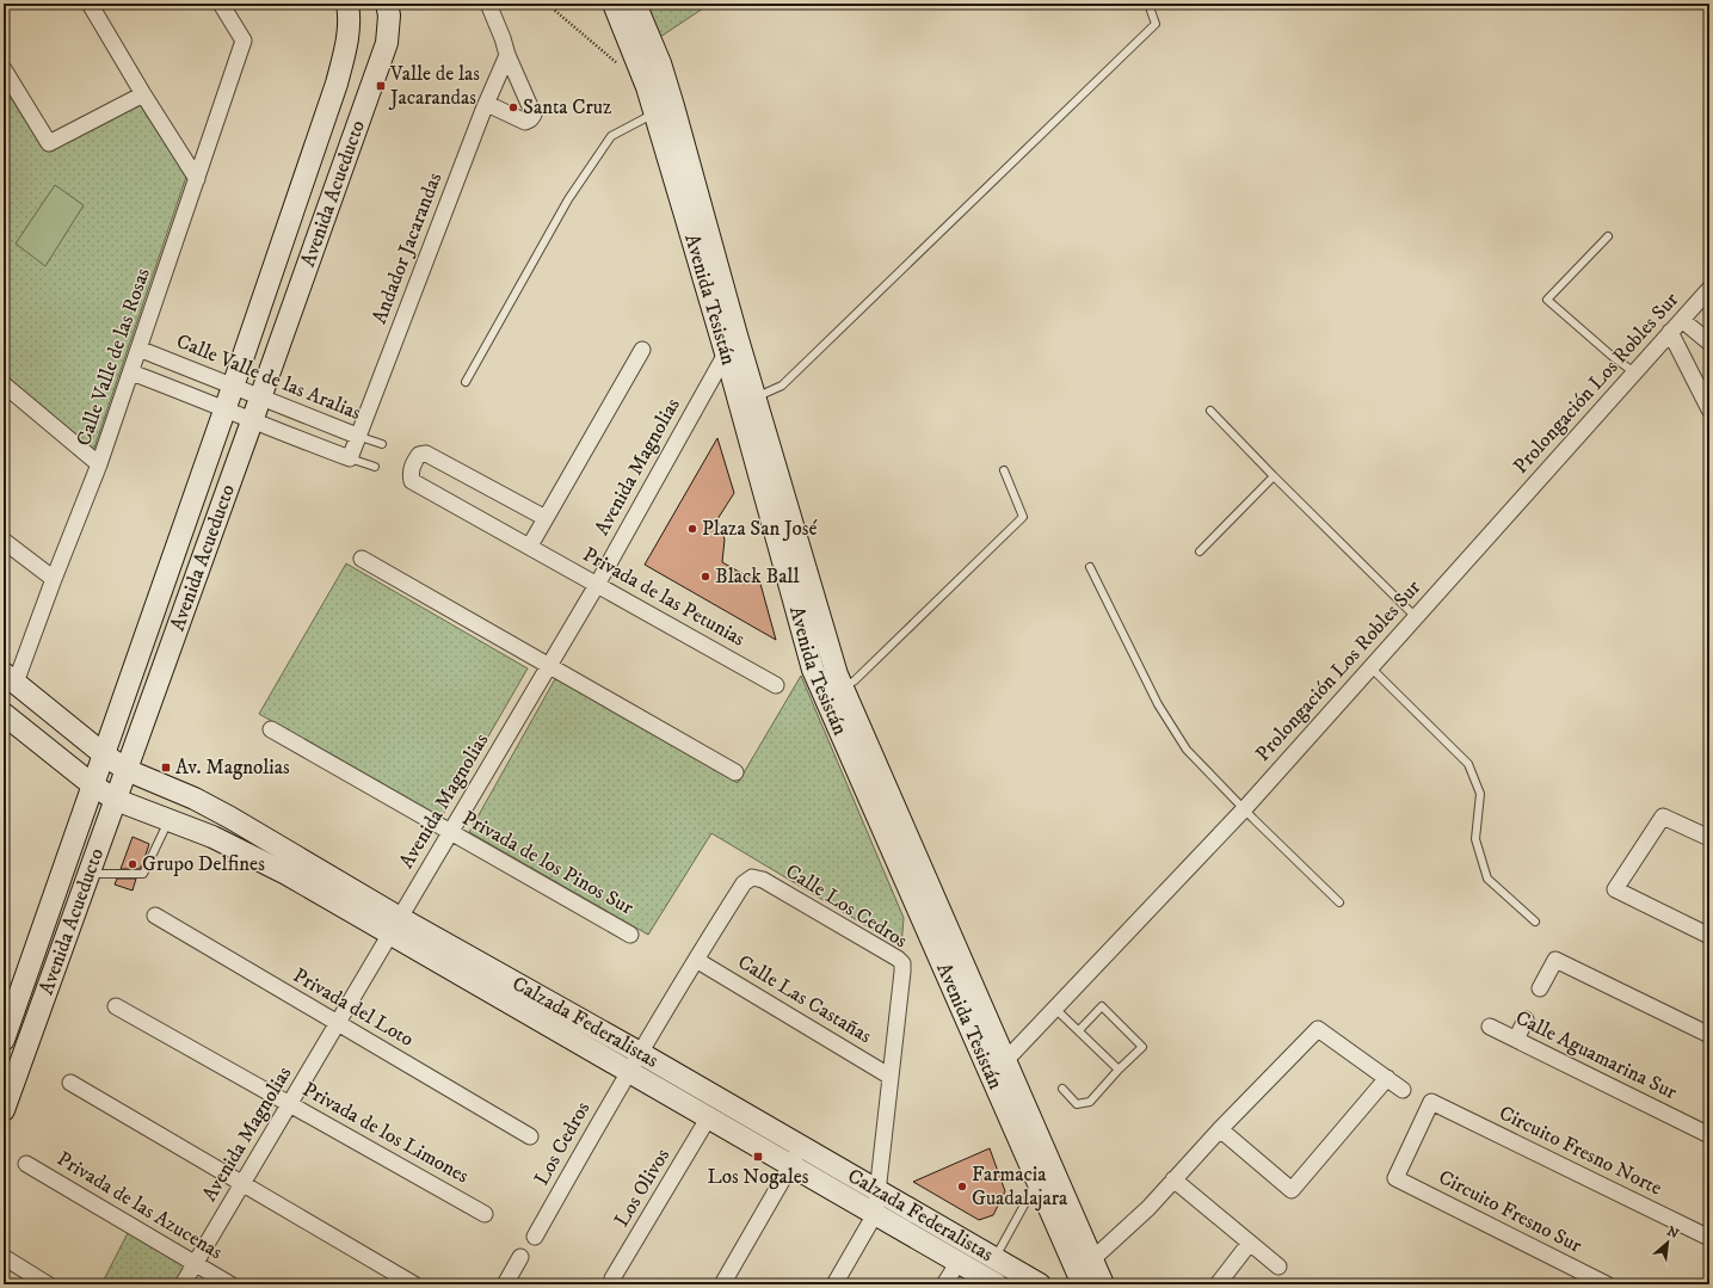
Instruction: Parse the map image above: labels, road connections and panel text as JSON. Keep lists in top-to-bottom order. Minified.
{"streets":{"street":["Avenida Acueducto","Andador Jacarandas","Avenida Tesistán","Calle Valle de las Rosas","Calle Valle de las Aralias","Prolongación Los Robles Sur","Avenida Magnolias","Privada de las Petunias","Privada de los Pinos Sur","Calle Los Cedros","Calle Las Castañas","Privada del Loto","Calzada Federalistas","Calle Aguamarina Sur","Privada de los Limones","Los Cedros","Circuito Fresno Norte","Los Olivos","Privada de las Azucenas","Circuito Fresno Sur"]},"crossings":[["Avenida Acueducto","Calle Valle de las Aralias"],["Avenida Acueducto","Calzada Federalistas"],["Andador Jacarandas","Calle Valle de las Aralias"],["Avenida Tesistán","Prolongación Los Robles Sur"],["Avenida Tesistán","Avenida Magnolias"],["Calle Valle de las Rosas","Calle Valle de las Aralias"],["Calle Valle de las Rosas","Calzada Federalistas"],["Avenida Magnolias","Privada de las Petunias"],["Avenida Magnolias","Privada de los Pinos Sur"],["Avenida Magnolias","Privada del Loto"],["Avenida Magnolias","Calzada Federalistas"],["Avenida Magnolias","Privada de los Limones"],["Avenida Magnolias","Privada de las Azucenas"],["Calle Los Cedros","Calle Las Castañas"],["Calle Los Cedros","Calzada Federalistas"],["Calle Los Cedros","Los Cedros"],["Calzada Federalistas","Los Cedros"],["Calzada Federalistas","Los Olivos"],["Circuito Fresno Norte","Circuito Fresno Sur"]],"places":{"transit":["Valle de las Jacarandas","Av. Magnolias","Los Nogales"],"other":["Santa Cruz","Plaza San José","Black Ball","Grupo Delfines","Farmacia Guadalajara"]},"north":"top right"}
